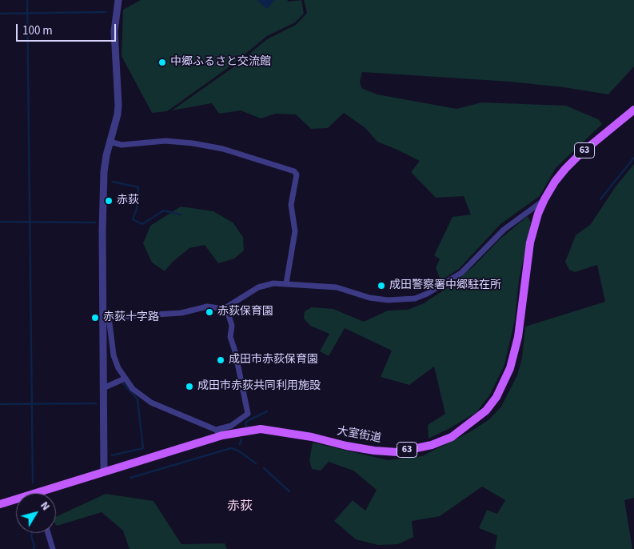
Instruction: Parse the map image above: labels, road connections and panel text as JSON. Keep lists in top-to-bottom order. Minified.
{"streets":{"main road":["63","大室街道"]},"districts":["赤荻"],"places":["中郷ふるさと交流館","赤荻","成田警察署中郷駐在所","赤荻保育園","赤荻十字路","成田市赤荻保育園","成田市赤荻共同利用施設"],"scale_bar":"100 m","north":"top right"}
